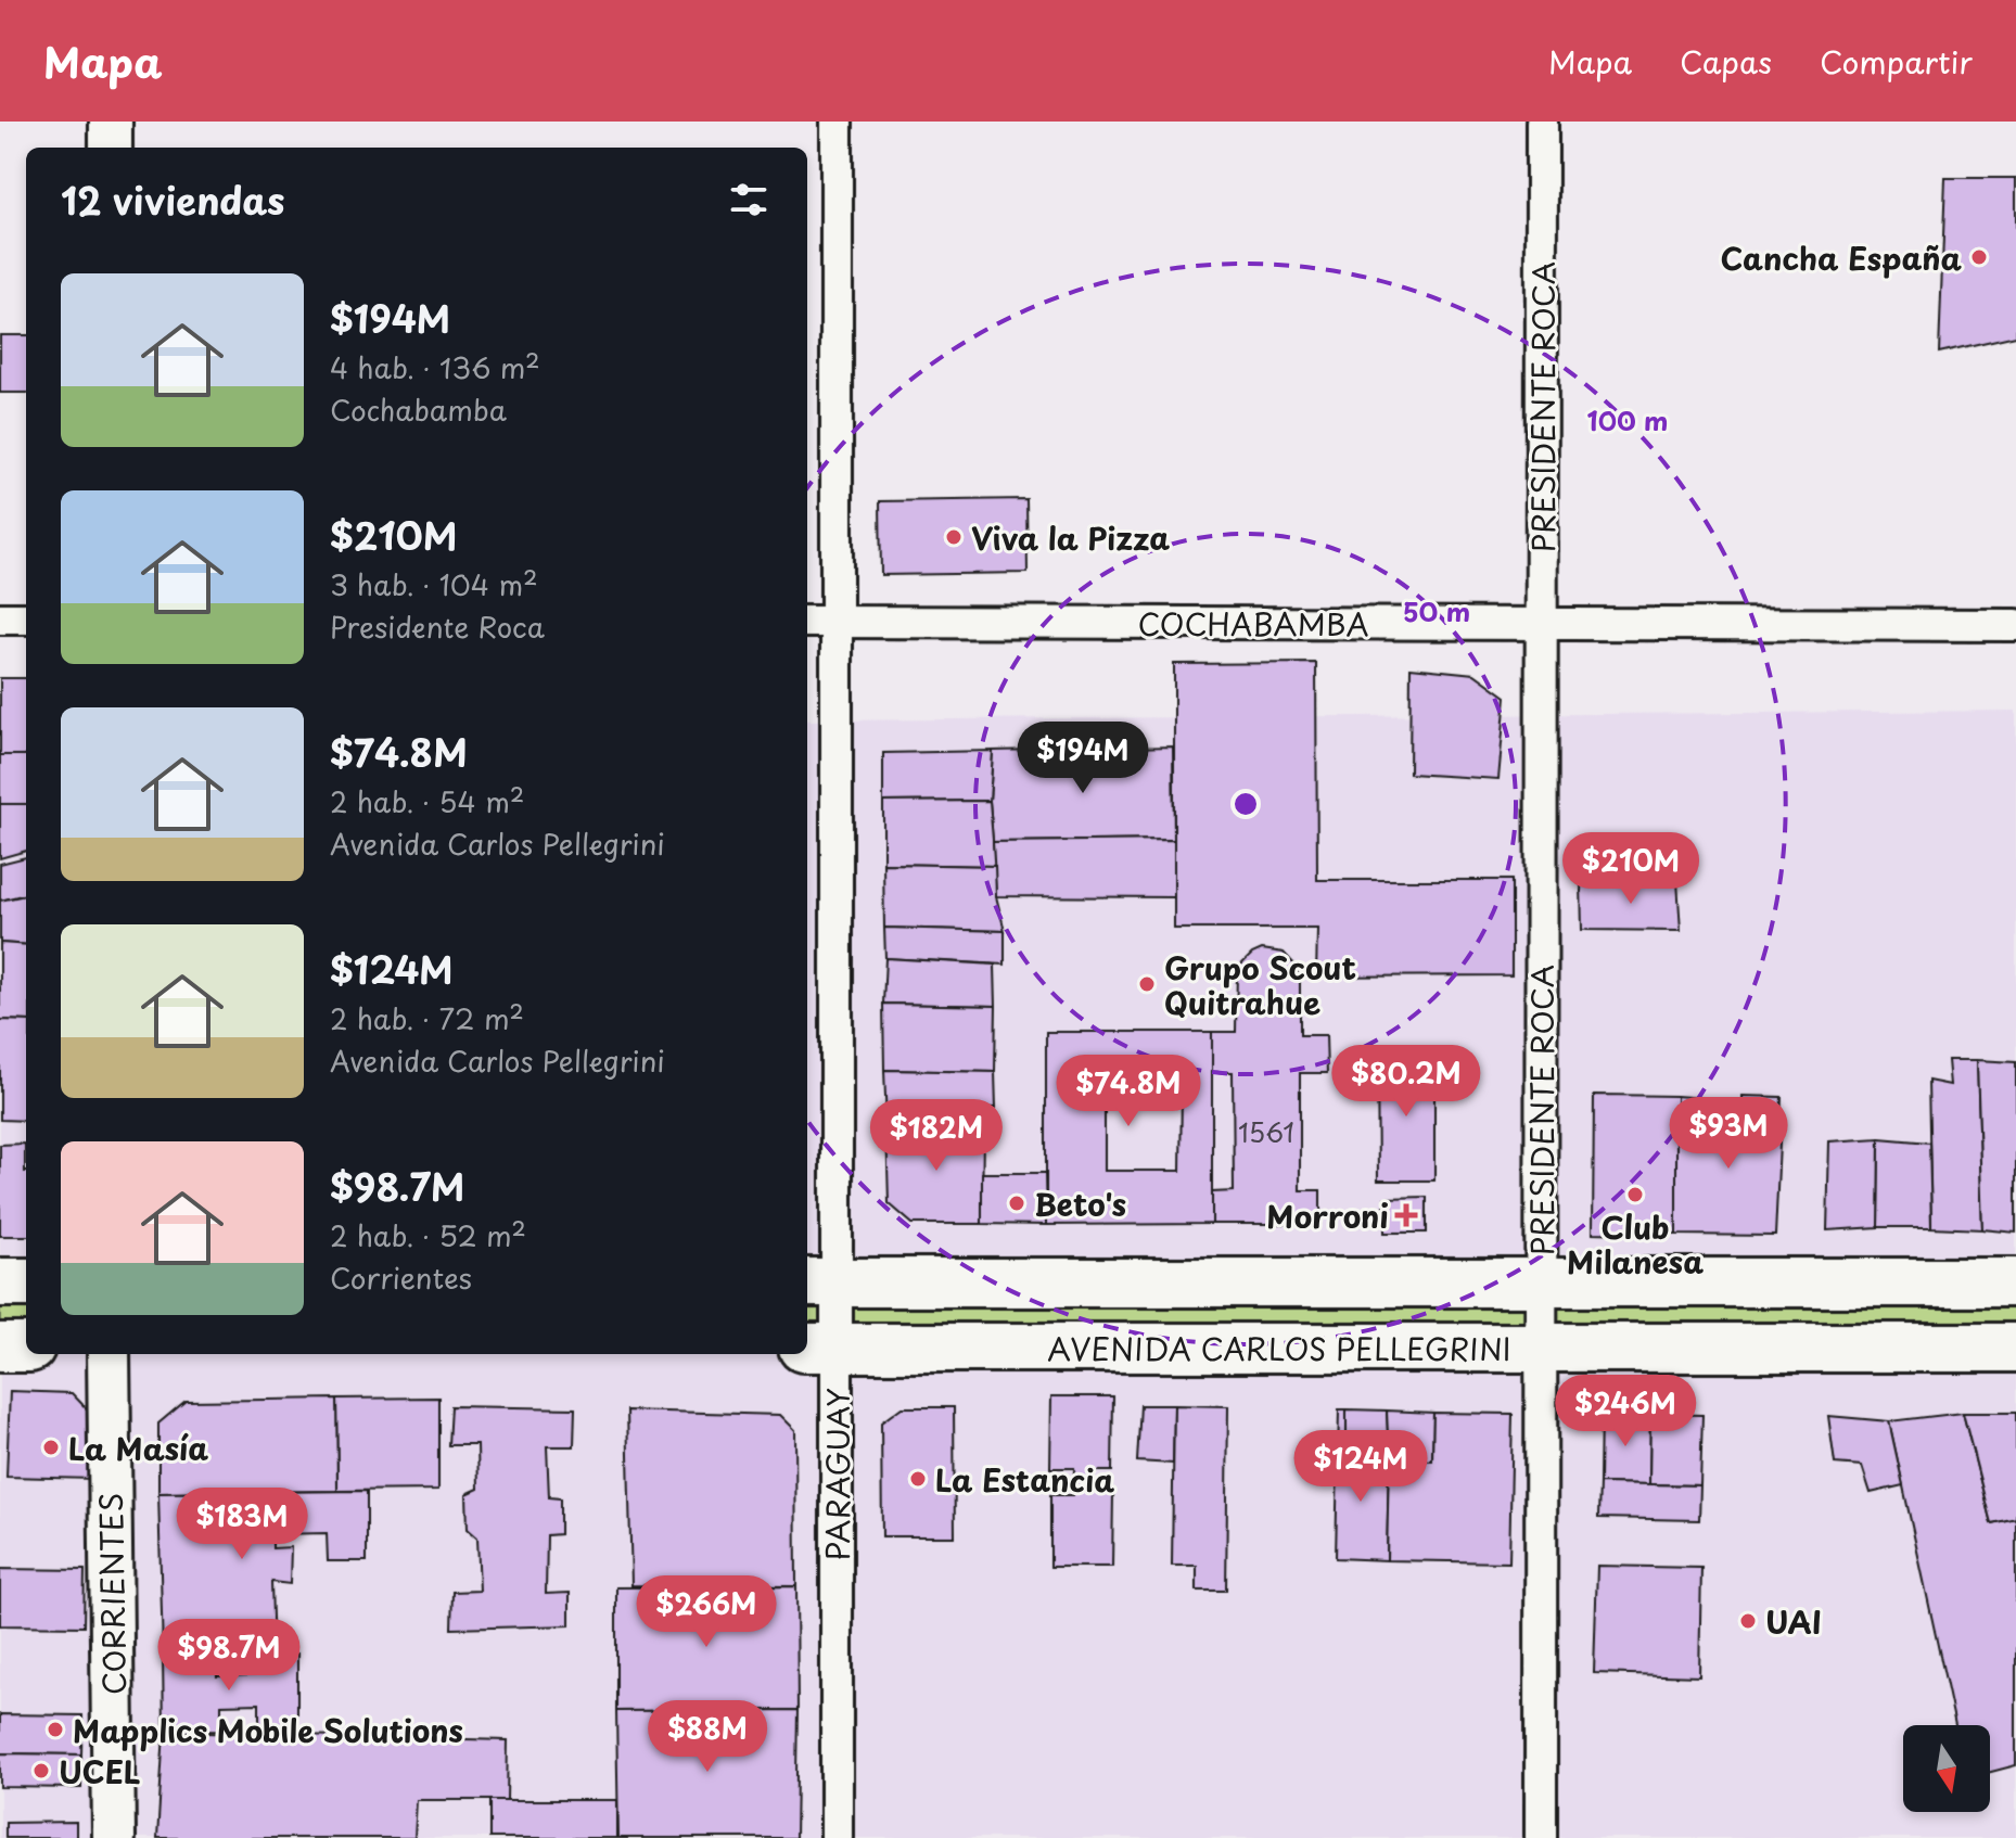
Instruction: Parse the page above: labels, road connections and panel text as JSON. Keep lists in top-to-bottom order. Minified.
{"streets":{"main road":["AVENIDA CARLOS PELLEGRINI","CORRIENTES"],"street":["PRESIDENTE ROCA","COCHABAMBA","PARAGUAY"]},"crossings":[["PRESIDENTE ROCA","COCHABAMBA"],["PRESIDENTE ROCA","AVENIDA CARLOS PELLEGRINI"],["COCHABAMBA","PARAGUAY"],["AVENIDA CARLOS PELLEGRINI","PARAGUAY"]],"places":{"other":["Cancha España","Viva la Pizza","Grupo Scout Quitrahue","Club Milanesa","Beto's","La Masía","La Estancia","UAI","Mapplics Mobile Solutions","UCEL"],"health":["Morroni"]},"house_numbers":["1561"],"north":"bottom","page":{"header":"Mapa","nav":["Mapa","Capas","Compartir"],"heading":"12 viviendas","list":[{"name":"$194M","note":"4 hab. · 136 m² · Cochabamba"},{"name":"$210M","note":"3 hab. · 104 m² · Presidente Roca"},{"name":"$74.8M","note":"2 hab. · 54 m² · Avenida Carlos Pellegrini"},{"name":"$124M","note":"2 hab. · 72 m² · Avenida Carlos Pellegrini"},{"name":"$98.7M","note":"2 hab. · 52 m² · Corrientes"}],"price":["$194M","$210M","$80.2M","$74.8M","$93M","$182M","$246M","$124M","$183M","$266M","$98.7M","$88M"]},"rings":["100 m","50 m"]}
